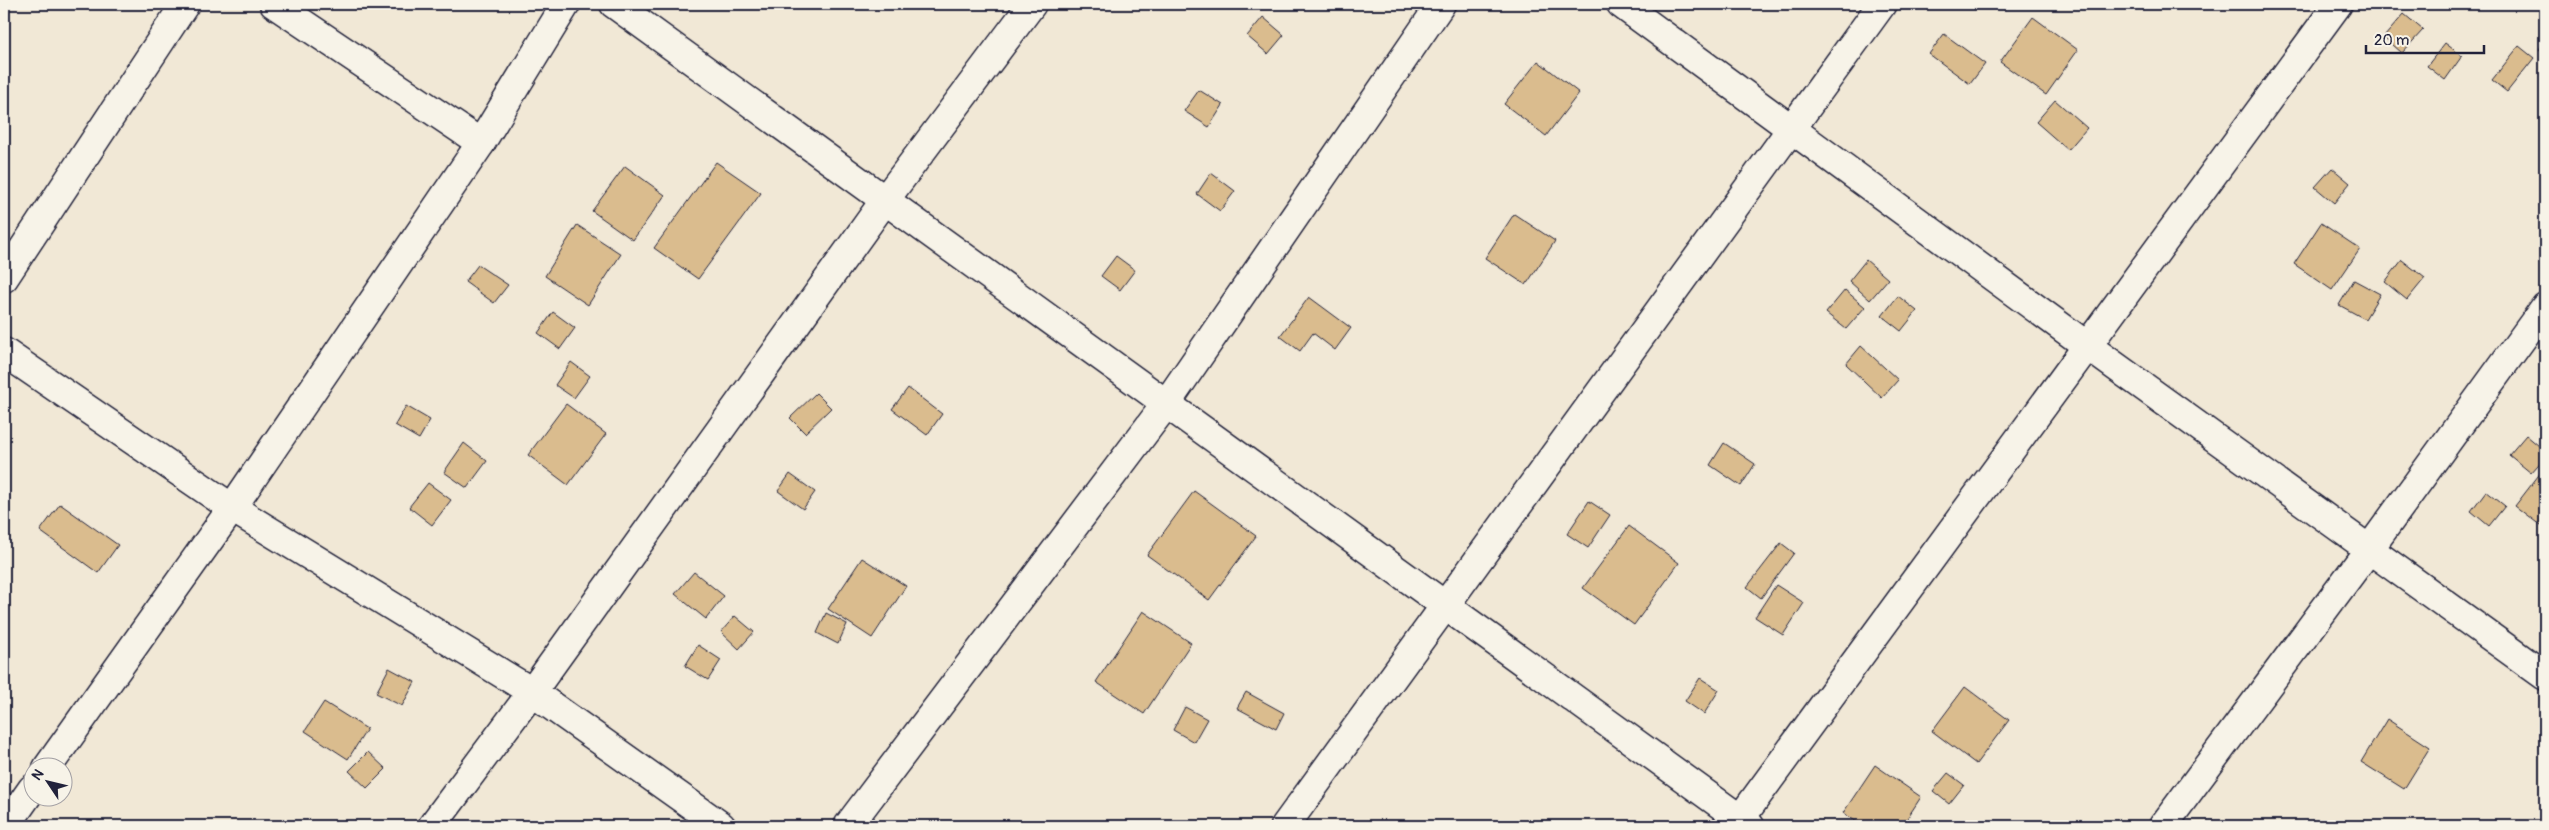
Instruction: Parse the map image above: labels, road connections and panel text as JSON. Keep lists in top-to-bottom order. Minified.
{"scale_bar":"20 m","north":"top left"}
